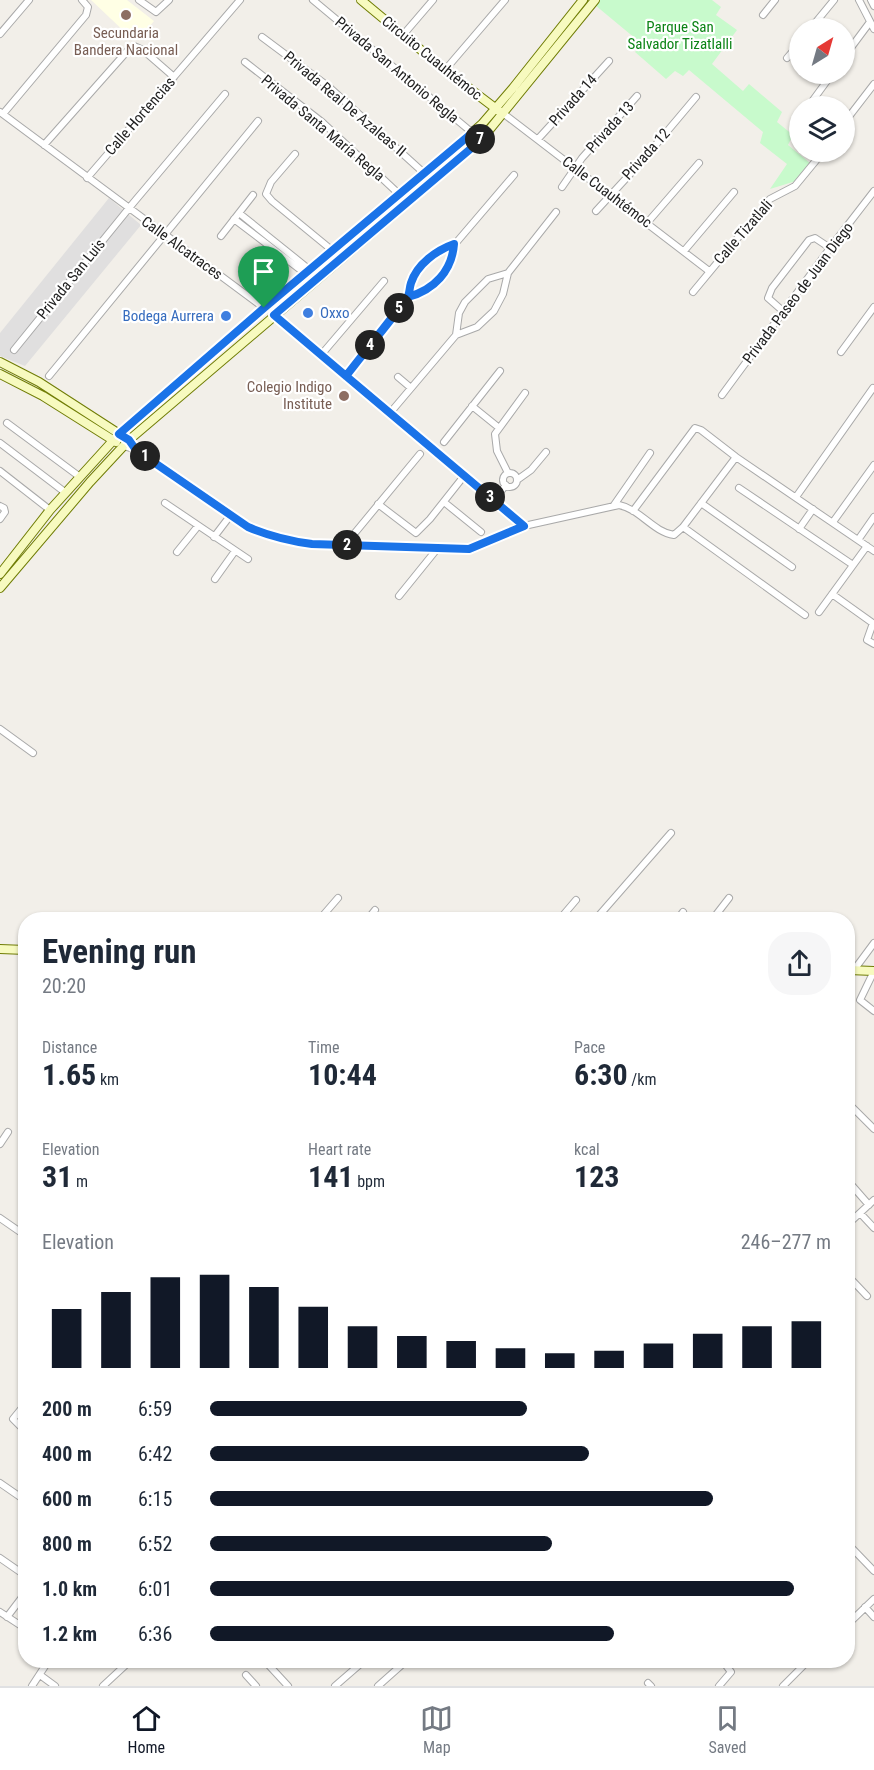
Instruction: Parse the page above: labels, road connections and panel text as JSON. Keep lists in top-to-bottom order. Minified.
{"streets":{"street":["Circuito Cuauhtémoc","Privada San Antonio Regla","Privada 14","Privada Real De Azaleas II","Calle Hortencias","Privada 13","Privada Santa María Regla","Privada 12","Calle Cuauhtémoc","Calle Tizatlali","Calle Alcatraces","Privada San Luis","Privada Paseo de Juan Diego"]},"crossings":[["Circuito Cuauhtémoc","Calle Cuauhtémoc"],["Privada 14","Calle Cuauhtémoc"],["Calle Hortencias","Calle Alcatraces"],["Privada 13","Calle Cuauhtémoc"],["Privada 12","Calle Cuauhtémoc"],["Calle Cuauhtémoc","Calle Tizatlali"],["Calle Alcatraces","Privada San Luis"]],"parks":["Parque San Salvador Tizatlalli"],"places":["Secundaria Bandera Nacional","Oxxo","Bodega Aurrera","Colegio Indigo Institute"],"north":"top right","page":{"pins":["7","5","4","1","3","2"],"heading":["Evening run","20:20"],"stats":[["Distance","1.65 km"],["Time","10:44"],["Pace","6:30 /km"],["Elevation","31 m"],["Heart rate","141 bpm"],["kcal","123"]],"chart":["Elevation","246–277 m"],"list":[{"name":"200 m","note":"6:59"},{"name":"400 m","note":"6:42"},{"name":"600 m","note":"6:15"},{"name":"800 m","note":"6:52"},{"name":"1.0 km","note":"6:01"},{"name":"1.2 km","note":"6:36"}],"tabs":["Home","Map","Saved"]}}
